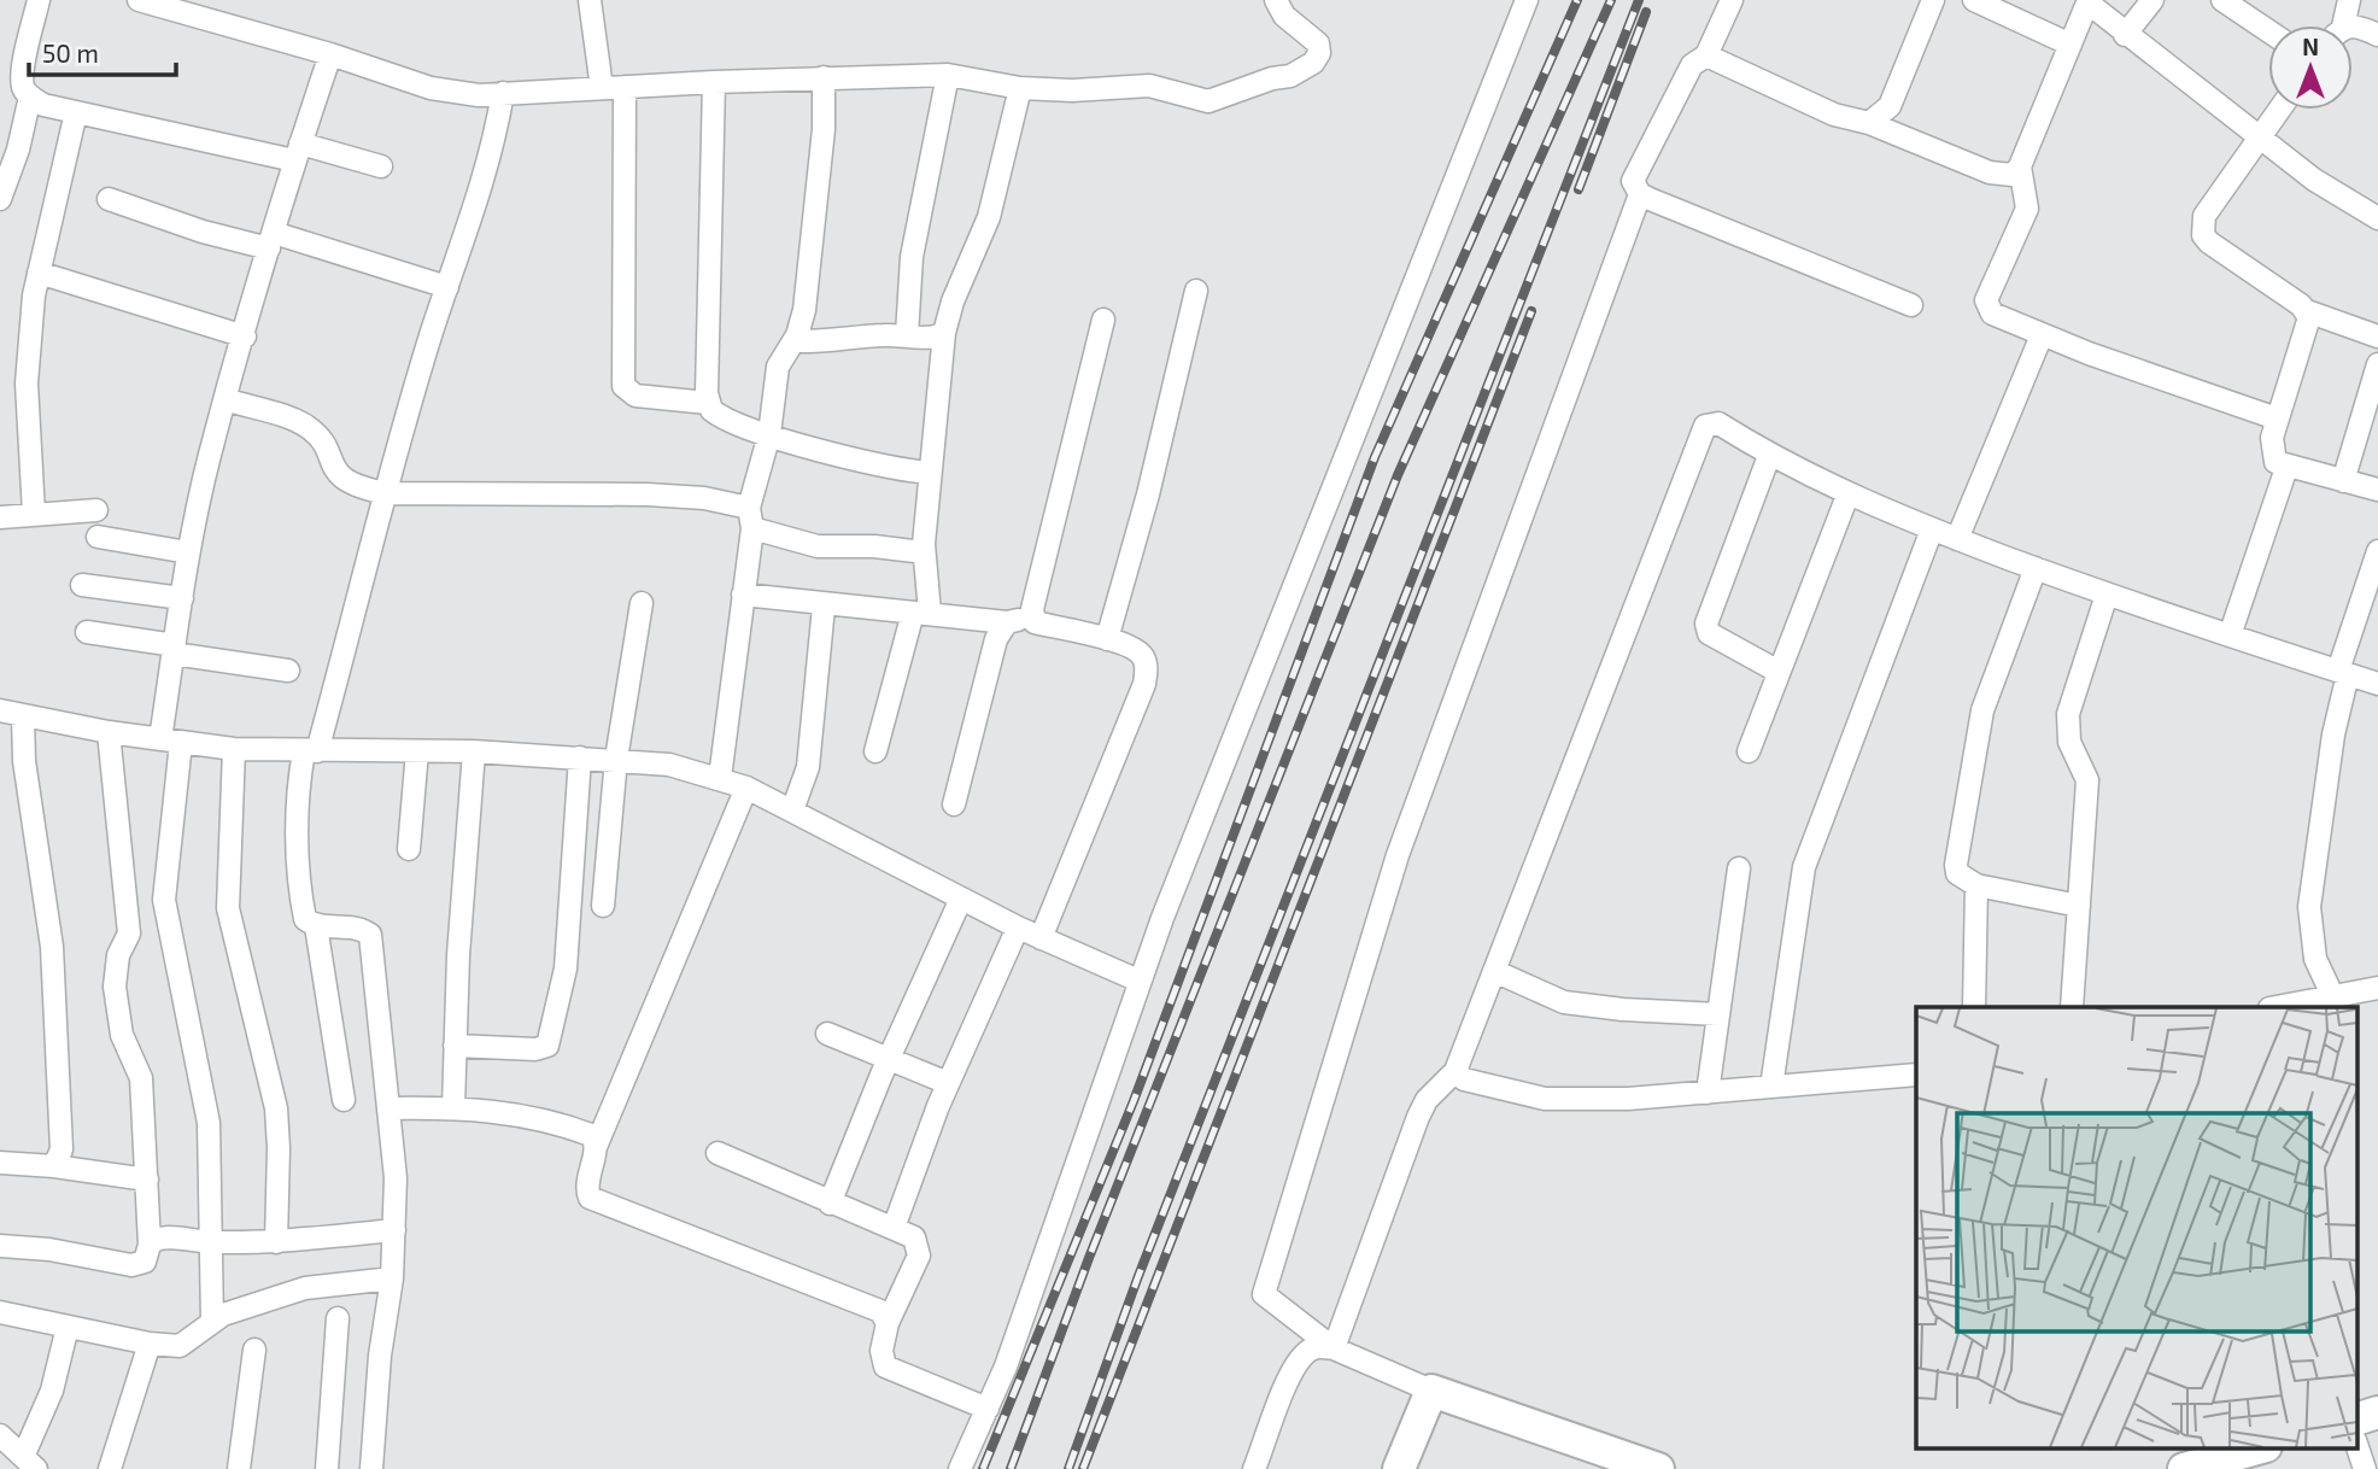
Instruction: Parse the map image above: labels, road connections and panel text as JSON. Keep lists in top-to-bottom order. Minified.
{"scale_bar":"50 m","north":"top"}
